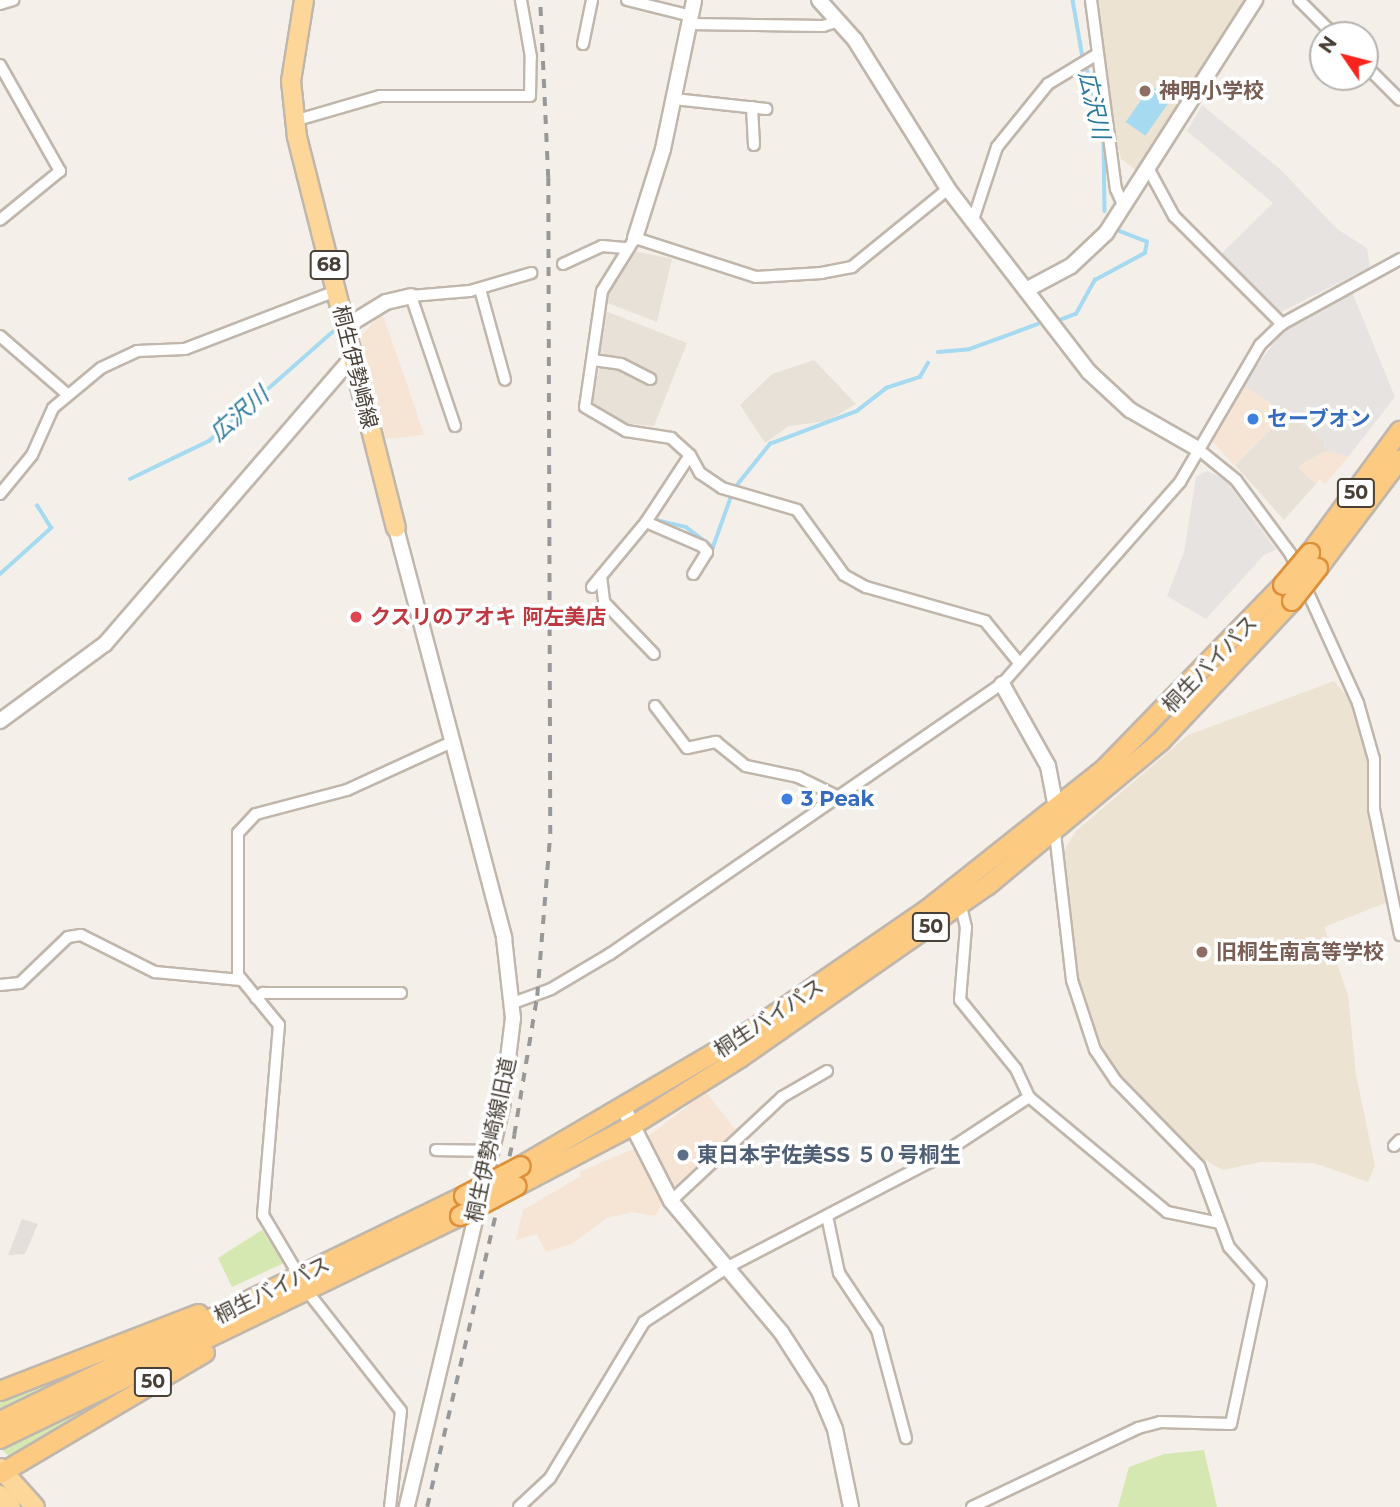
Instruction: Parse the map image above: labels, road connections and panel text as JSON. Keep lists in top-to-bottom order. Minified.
{"streets":{"highway":["50","桐生バイパス"],"main road":["68","桐生伊勢崎線"],"street":["桐生伊勢崎線旧道"]},"crossings":[["桐生伊勢崎線","桐生伊勢崎線旧道"],["50","桐生バイパス"]],"water":["広沢川"],"places":["神明小学校","セーブオン","クスリのアオキ 阿左美店","3 Peak","旧桐生南高等学校","東日本宇佐美SS ５０号桐生"],"north":"top left"}
